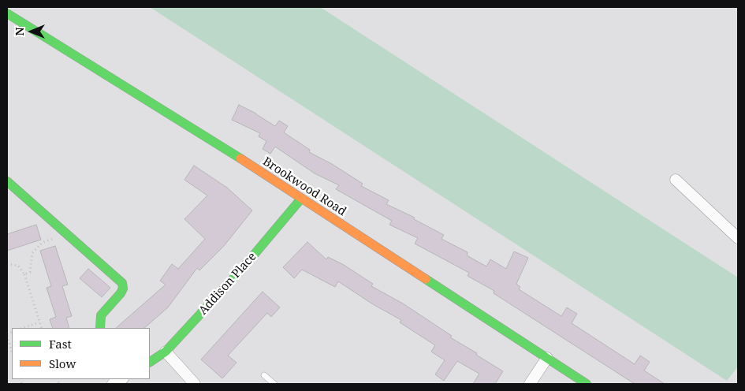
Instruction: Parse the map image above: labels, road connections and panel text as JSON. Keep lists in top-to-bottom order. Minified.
{"streets":{"street":["Brookwood Road","Addison Place"]},"crossings":[["Brookwood Road","Addison Place"]],"legend":["Fast","Slow"],"north":"left"}
